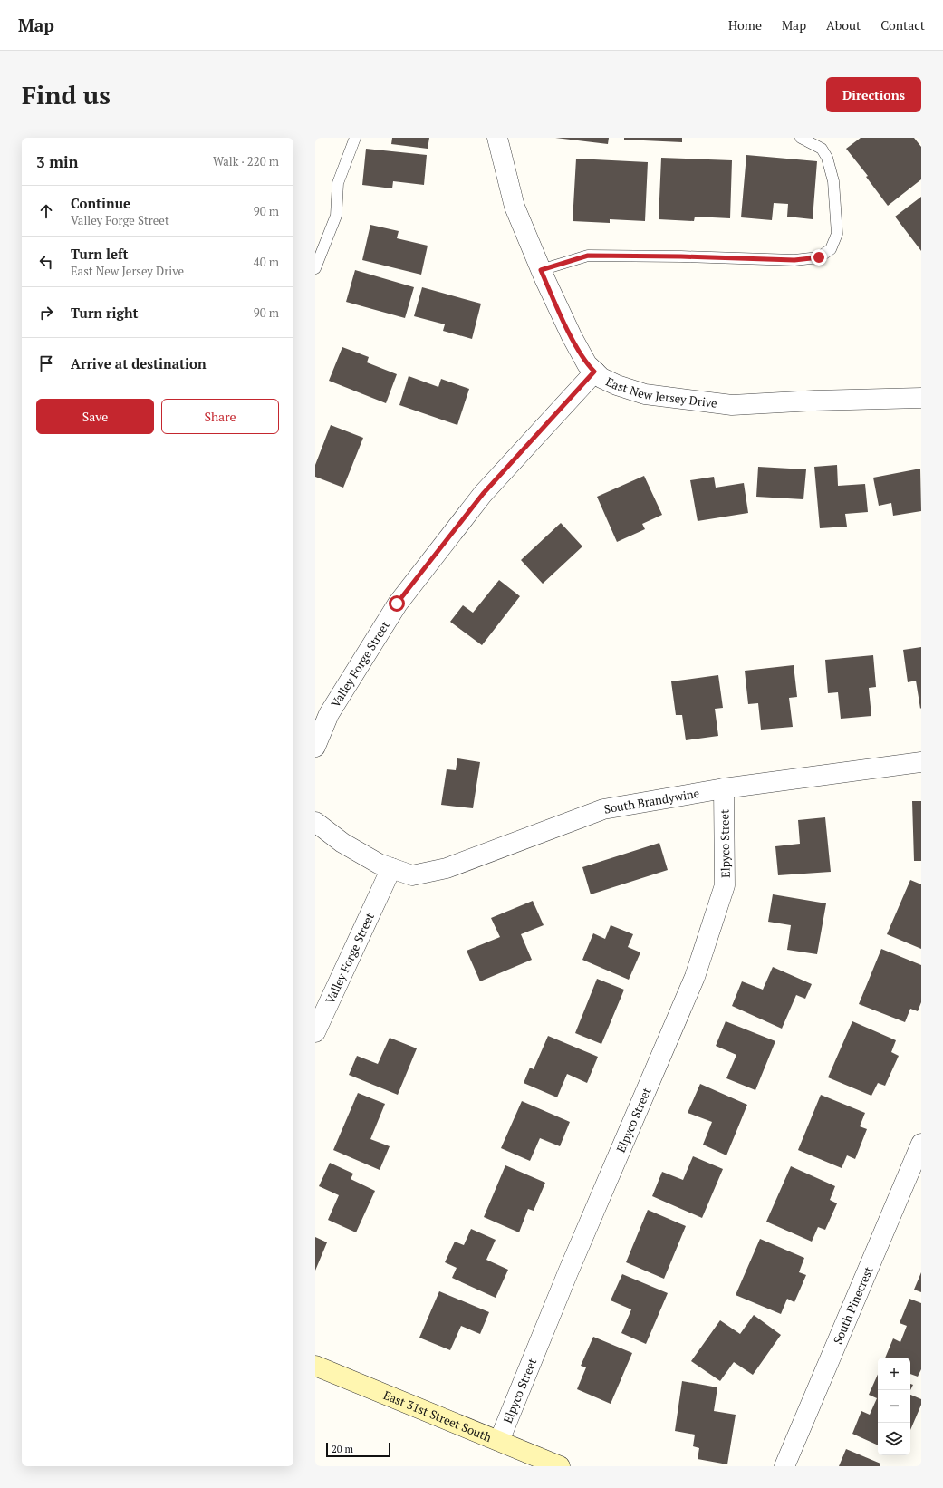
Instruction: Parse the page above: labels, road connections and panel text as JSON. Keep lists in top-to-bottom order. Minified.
{"streets":{"street":["East New Jersey Drive","Valley Forge Street","South Brandywine","Elpyco Street","South Pinecrest","East 31st Street South"]},"crossings":[["East New Jersey Drive","Valley Forge Street"],["Valley Forge Street","South Brandywine"],["South Brandywine","Elpyco Street"],["Elpyco Street","East 31st Street South"]],"scale_bar":"20 m","page":{"header":"Map","nav":["Home","Map","About","Contact"],"buttons":["Directions",["Save","Share"]],"title":"Find us","heading":["3 min","Walk · 220 m"],"list":[["Continue","Valley Forge Street","90 m"],["Turn left","East New Jersey Drive","40 m"],["Turn right","90 m"],"Arrive at destination"],"map_buttons":["+","−"],"scale":"20 m"}}
